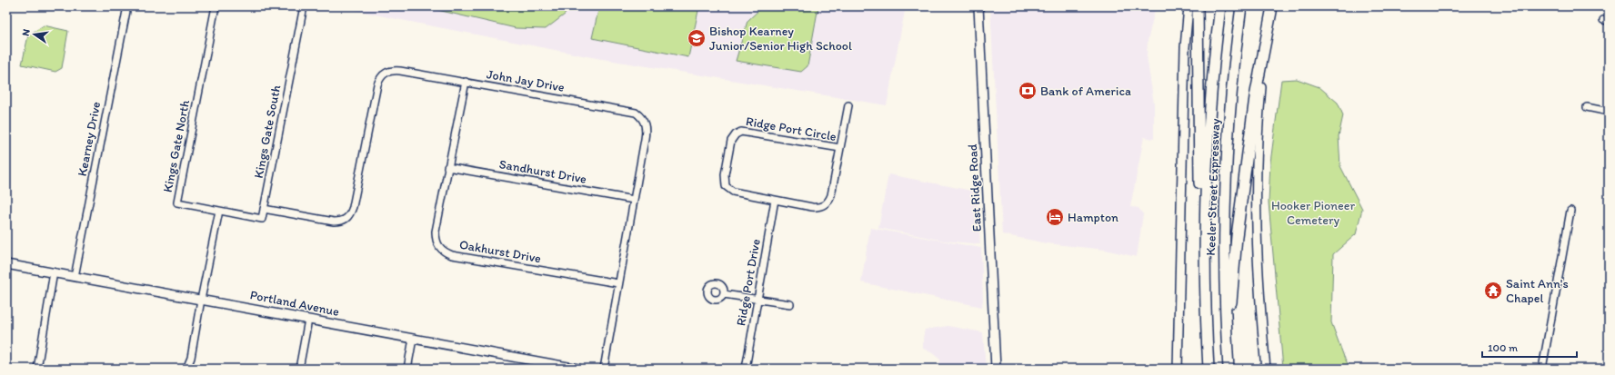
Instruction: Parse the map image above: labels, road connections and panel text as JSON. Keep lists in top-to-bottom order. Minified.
{"streets":{"highway":["Keeler Street Expressway"],"main road":["East Ridge Road","Portland Avenue"],"street":["John Jay Drive","Ridge Port Circle","Kings Gate South","Kearney Drive","Kings Gate North","Sandhurst Drive","Oakhurst Drive","Ridge Port Drive"]},"crossings":[["John Jay Drive","Kings Gate South"],["John Jay Drive","Sandhurst Drive"],["John Jay Drive","Oakhurst Drive"],["Ridge Port Circle","Ridge Port Drive"],["Kearney Drive","Portland Avenue"],["Sandhurst Drive","Oakhurst Drive"]],"parks":["Hooker Pioneer Cemetery"],"places":{"school or university":["Bishop Kearney Junior/Senior High School"],"bank":["Bank of America"],"hotel":["Hampton"],"temple":["Saint Ann's Chapel"]},"scale_bar":"100 m","north":"left"}
